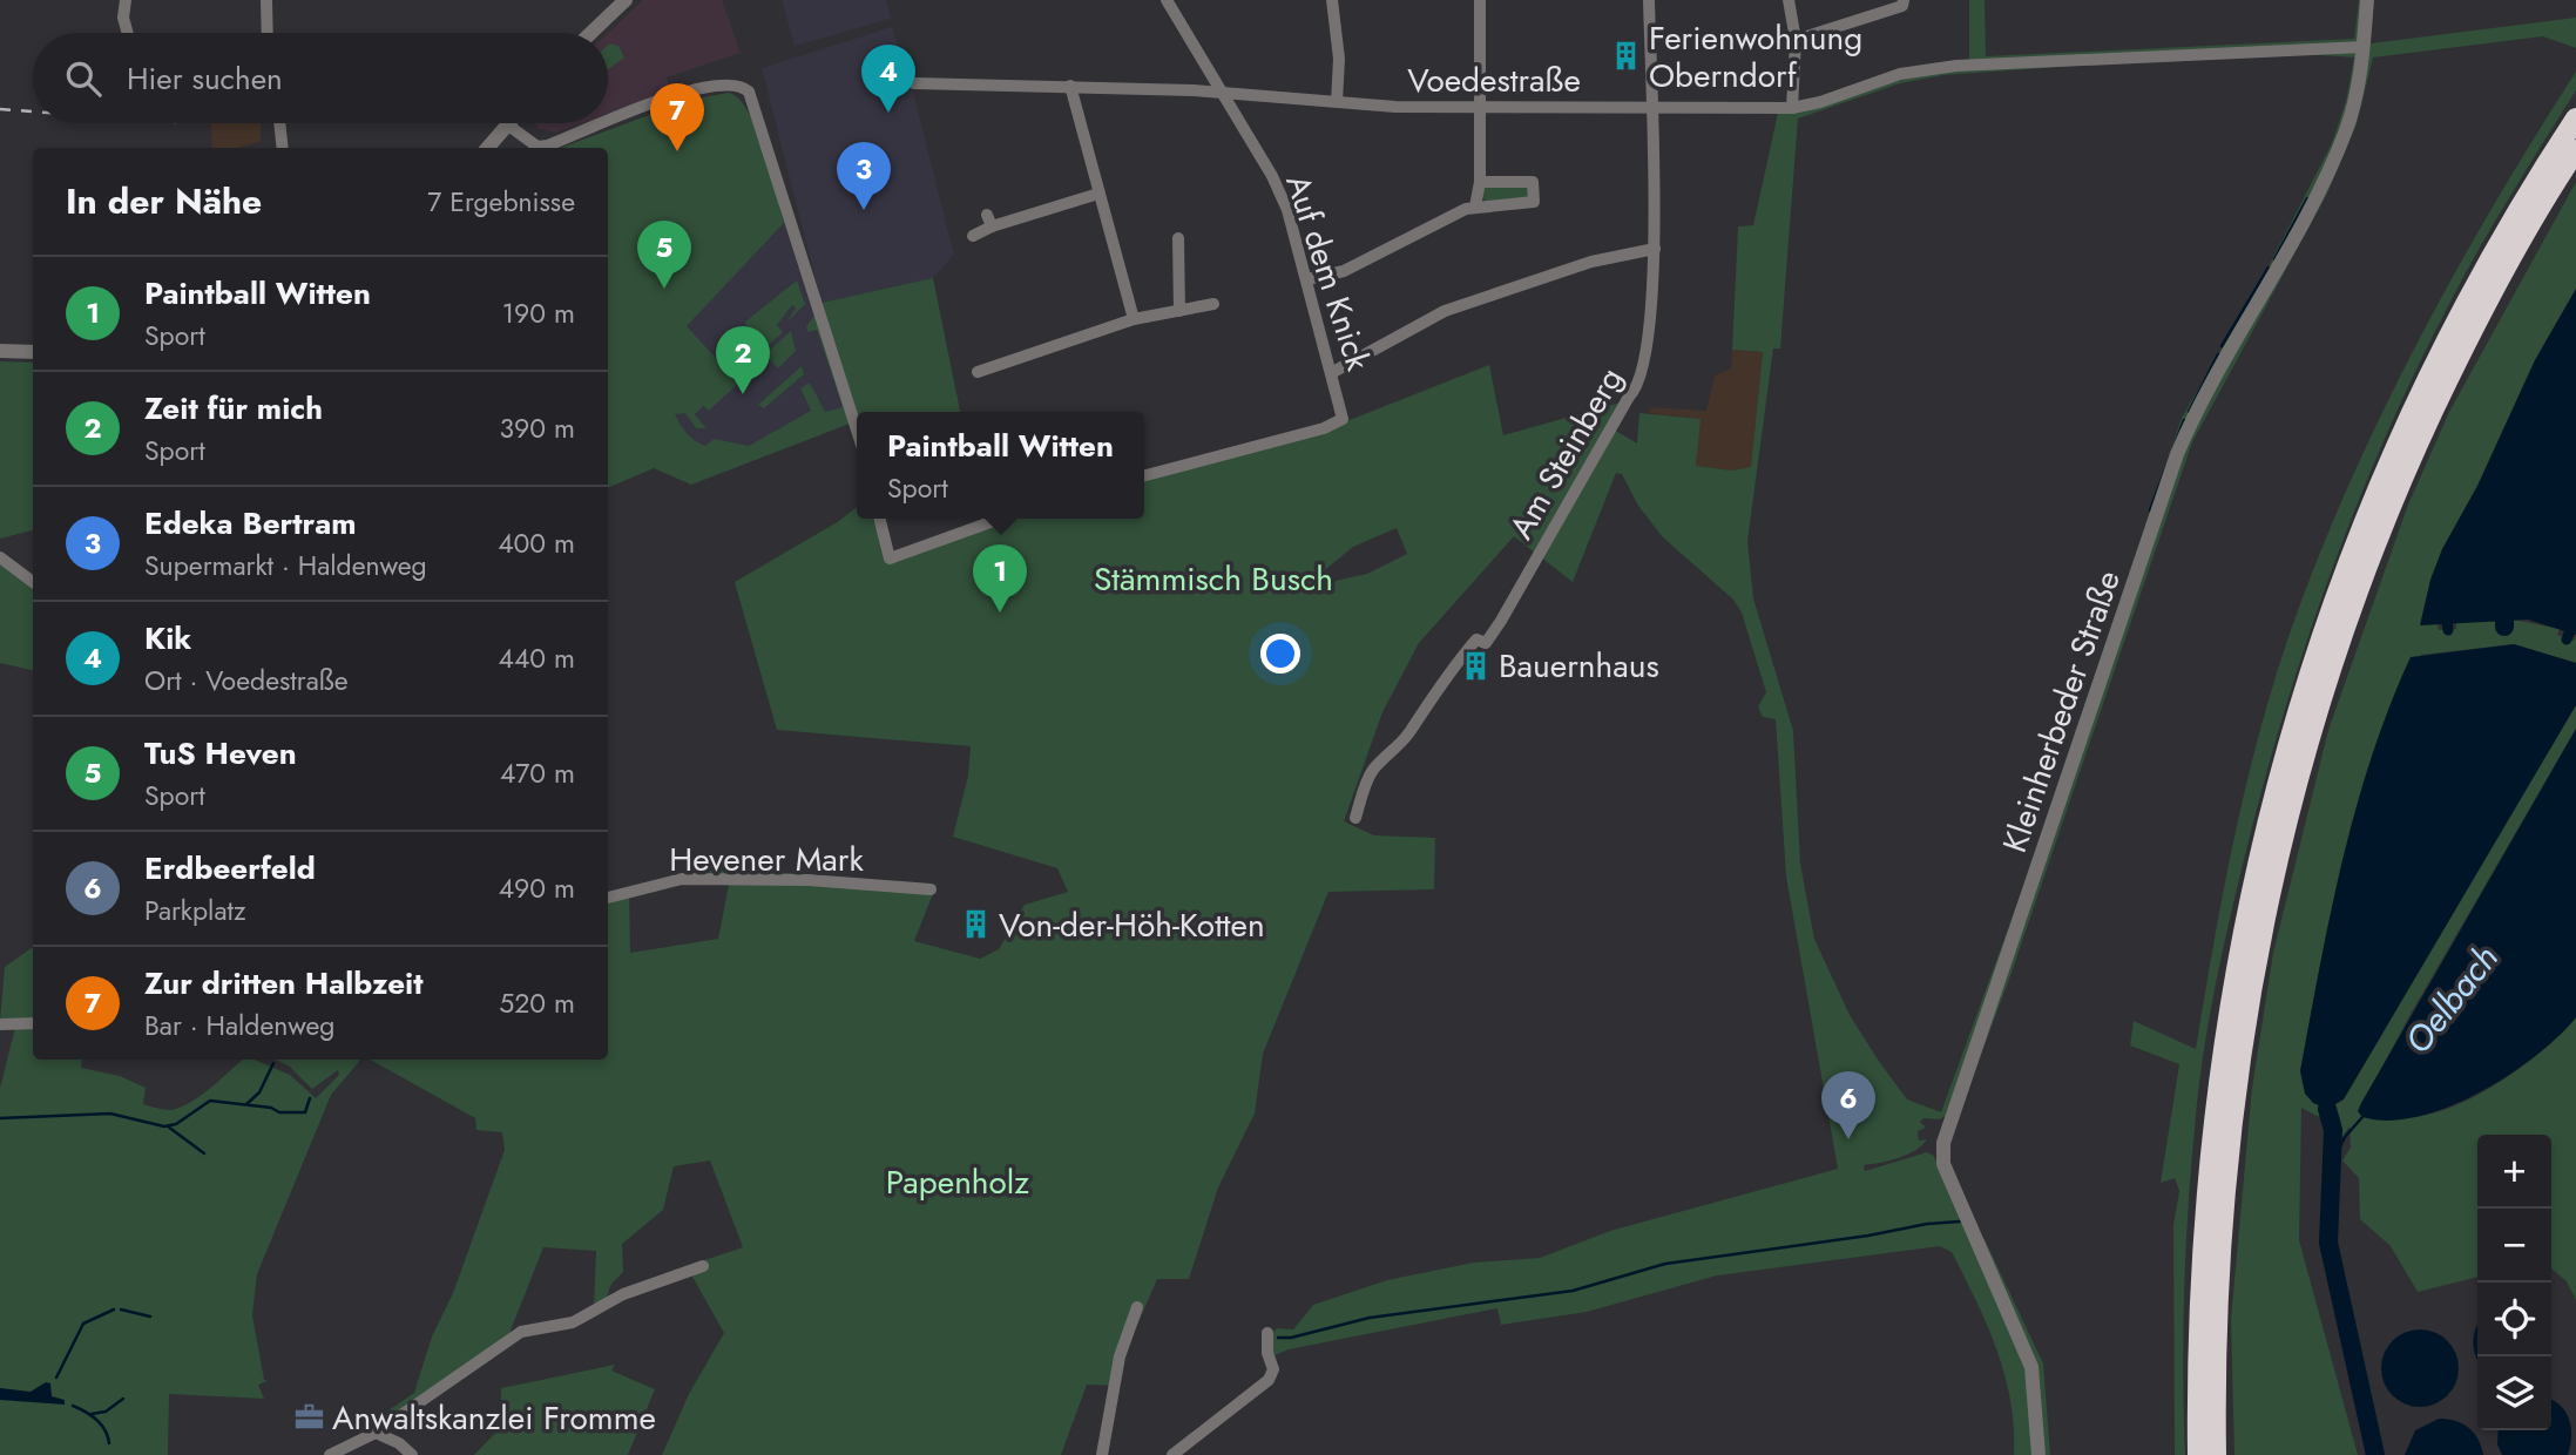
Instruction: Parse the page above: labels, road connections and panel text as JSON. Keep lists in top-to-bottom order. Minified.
{"streets":{"street":["Voedestraße","Auf dem Knick","Am Steinberg","Kleinherbeder Straße","Hevener Mark"]},"crossings":[["Voedestraße","Auf dem Knick"],["Voedestraße","Am Steinberg"],["Voedestraße","Kleinherbeder Straße"]],"water":["Oelbach"],"parks":["Stämmisch Busch","Papenholz"],"places":{"building":["Ferienwohnung Oberndorf","Bauernhaus","Von-der-Höh-Kotten"],"office":["Anwaltskanzlei Fromme"]},"page":{"search":"Hier suchen","pins":["4","7","3","5","2","1","6"],"heading":["In der Nähe","7 Ergebnisse"],"list":[{"mark":"1","name":"Paintball Witten","note":"Sport","value":"190 m"},{"mark":"2","name":"Zeit für mich","note":"Sport","value":"390 m"},{"mark":"3","name":"Edeka Bertram","note":"Supermarkt · Haldenweg","value":"400 m"},{"mark":"4","name":"Kik","note":"Ort · Voedestraße","value":"440 m"},{"mark":"5","name":"TuS Heven","note":"Sport","value":"470 m"},{"mark":"6","name":"Erdbeerfeld","note":"Parkplatz","value":"490 m"},{"mark":"7","name":"Zur dritten Halbzeit","note":"Bar · Haldenweg","value":"520 m"}],"popup":["Paintball Witten","Sport"],"map_buttons":["+","−"]}}
